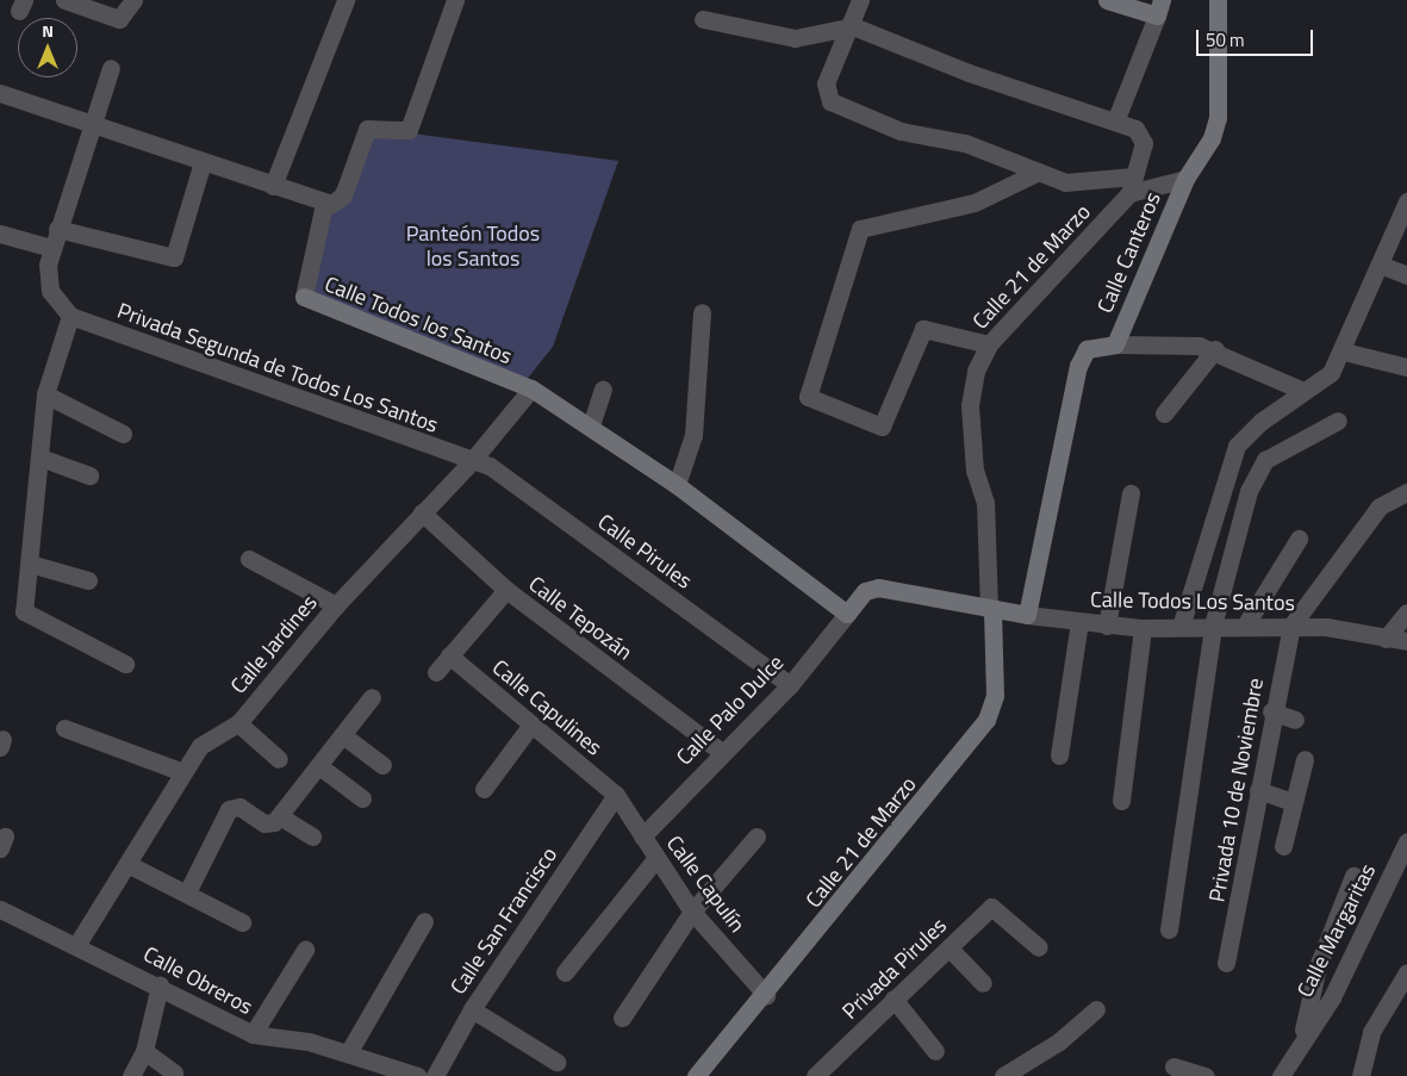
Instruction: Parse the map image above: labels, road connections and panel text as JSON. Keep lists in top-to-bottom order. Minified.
{"streets":{"street":["Calle Canteros","Calle 21 de Marzo","Calle Todos los Santos","Privada Segunda de Todos Los Santos","Calle Pirules","Calle Todos Los Santos","Calle Tepozán","Calle Jardines","Calle Capulines","Calle Palo Dulce","Privada 10 de Noviembre","Calle Capulín","Calle San Francisco","Calle Margaritas","Privada Pirules","Calle Obreros"]},"crossings":[["Calle Canteros","Calle Todos Los Santos"],["Calle 21 de Marzo","Calle Todos Los Santos"],["Calle 21 de Marzo","Calle Capulín"],["Calle Todos los Santos","Calle Todos Los Santos"],["Calle Todos los Santos","Calle Jardines"],["Calle Todos los Santos","Calle Palo Dulce"],["Privada Segunda de Todos Los Santos","Calle Pirules"],["Privada Segunda de Todos Los Santos","Calle Jardines"],["Calle Pirules","Calle Jardines"],["Calle Pirules","Calle Palo Dulce"],["Calle Todos Los Santos","Calle Palo Dulce"],["Calle Todos Los Santos","Privada 10 de Noviembre"],["Calle Tepozán","Calle Jardines"],["Calle Tepozán","Calle Palo Dulce"],["Calle Jardines","Calle Obreros"],["Calle Capulines","Calle Capulín"],["Calle Capulines","Calle San Francisco"],["Calle Palo Dulce","Calle Capulín"],["Calle Capulín","Calle San Francisco"]],"parks":["Panteón Todos los Santos"],"scale_bar":"50 m","north":"top"}
